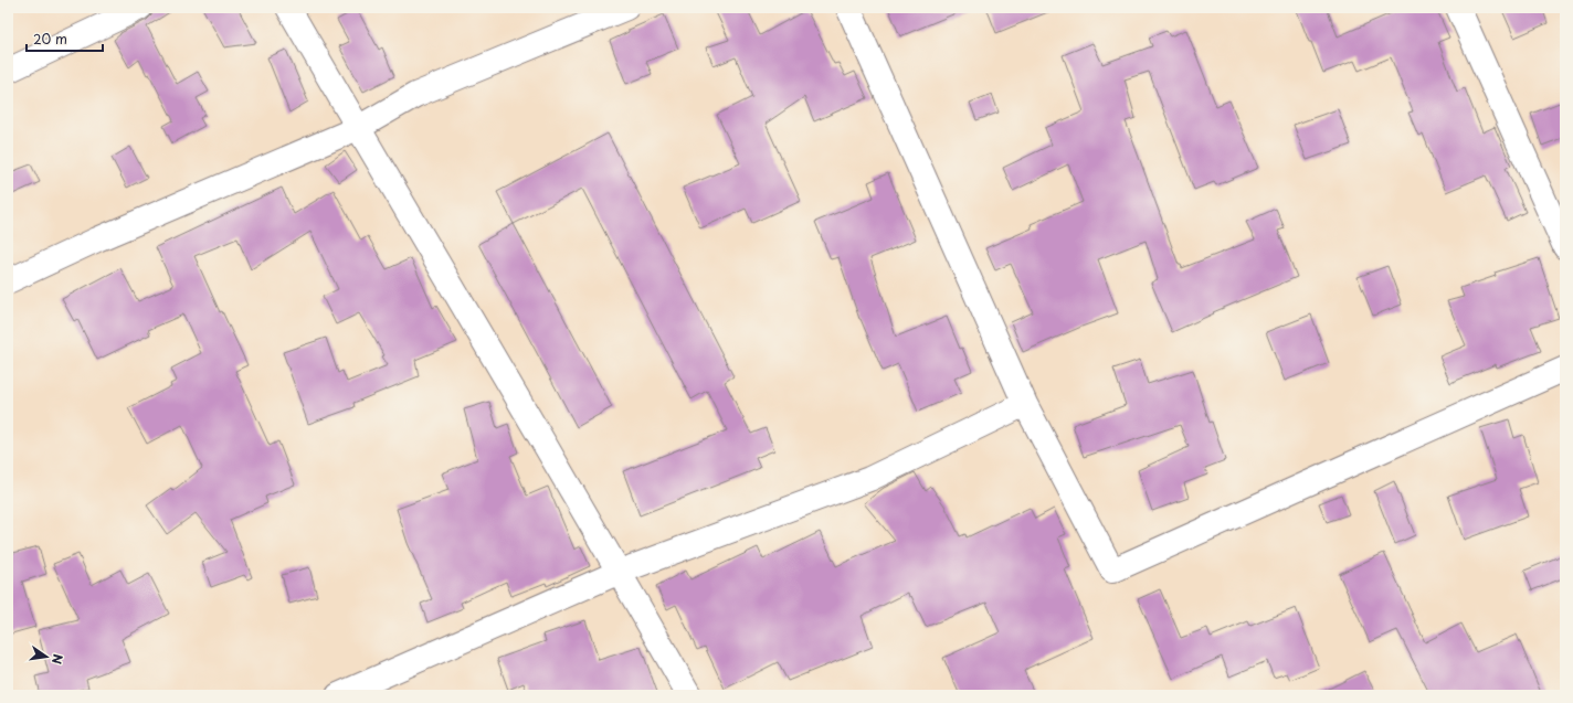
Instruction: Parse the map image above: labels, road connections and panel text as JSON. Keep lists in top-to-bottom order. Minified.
{"scale_bar":"20 m","north":"right"}
